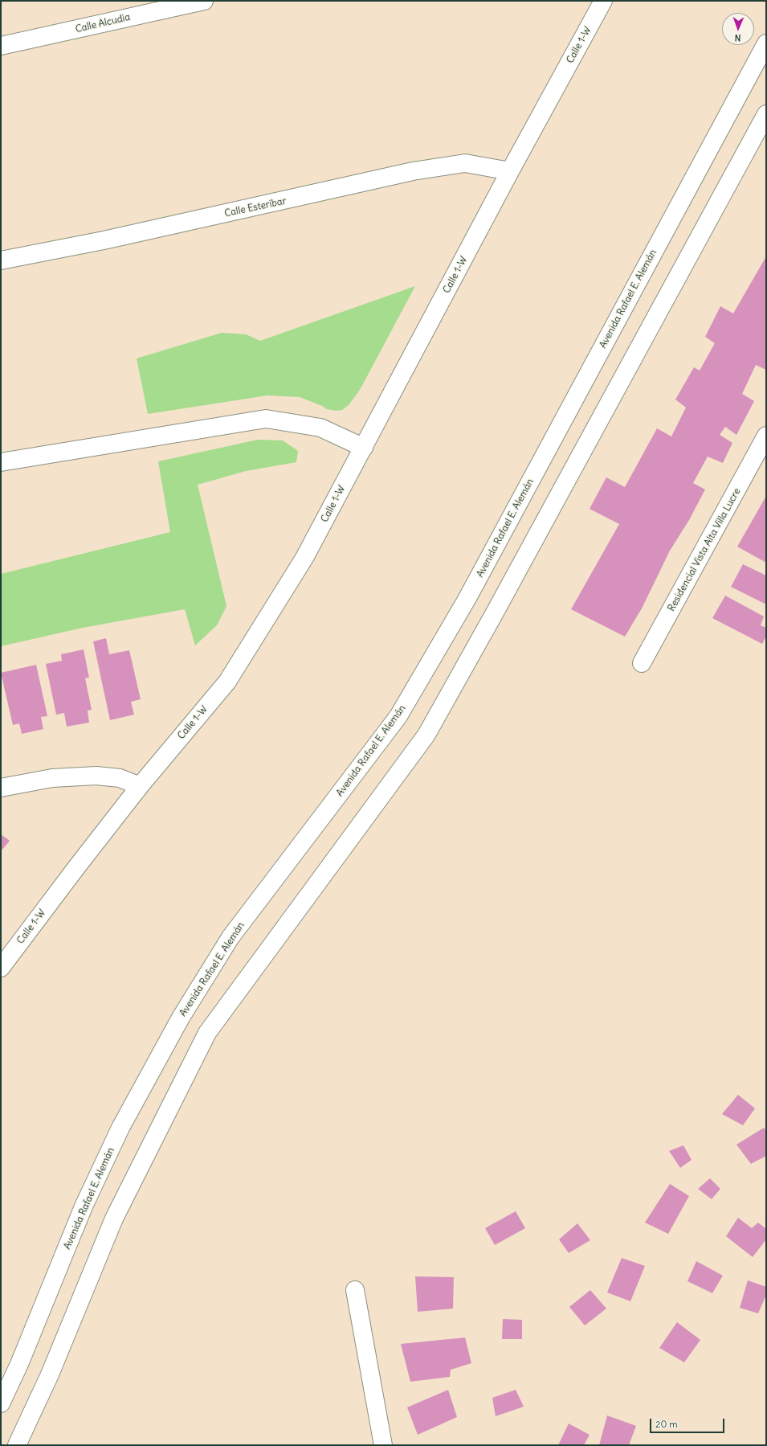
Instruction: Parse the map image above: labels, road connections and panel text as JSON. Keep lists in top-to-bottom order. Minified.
{"streets":{"main road":["Calle Alcudia","Calle 1-W","Calle Esteribar","Avenida Rafael E. Alemán","Residencial Vista Alta Villa Lucre"]},"crossings":[["Calle 1-W","Calle Esteribar"]],"scale_bar":"20 m","north":"bottom"}
